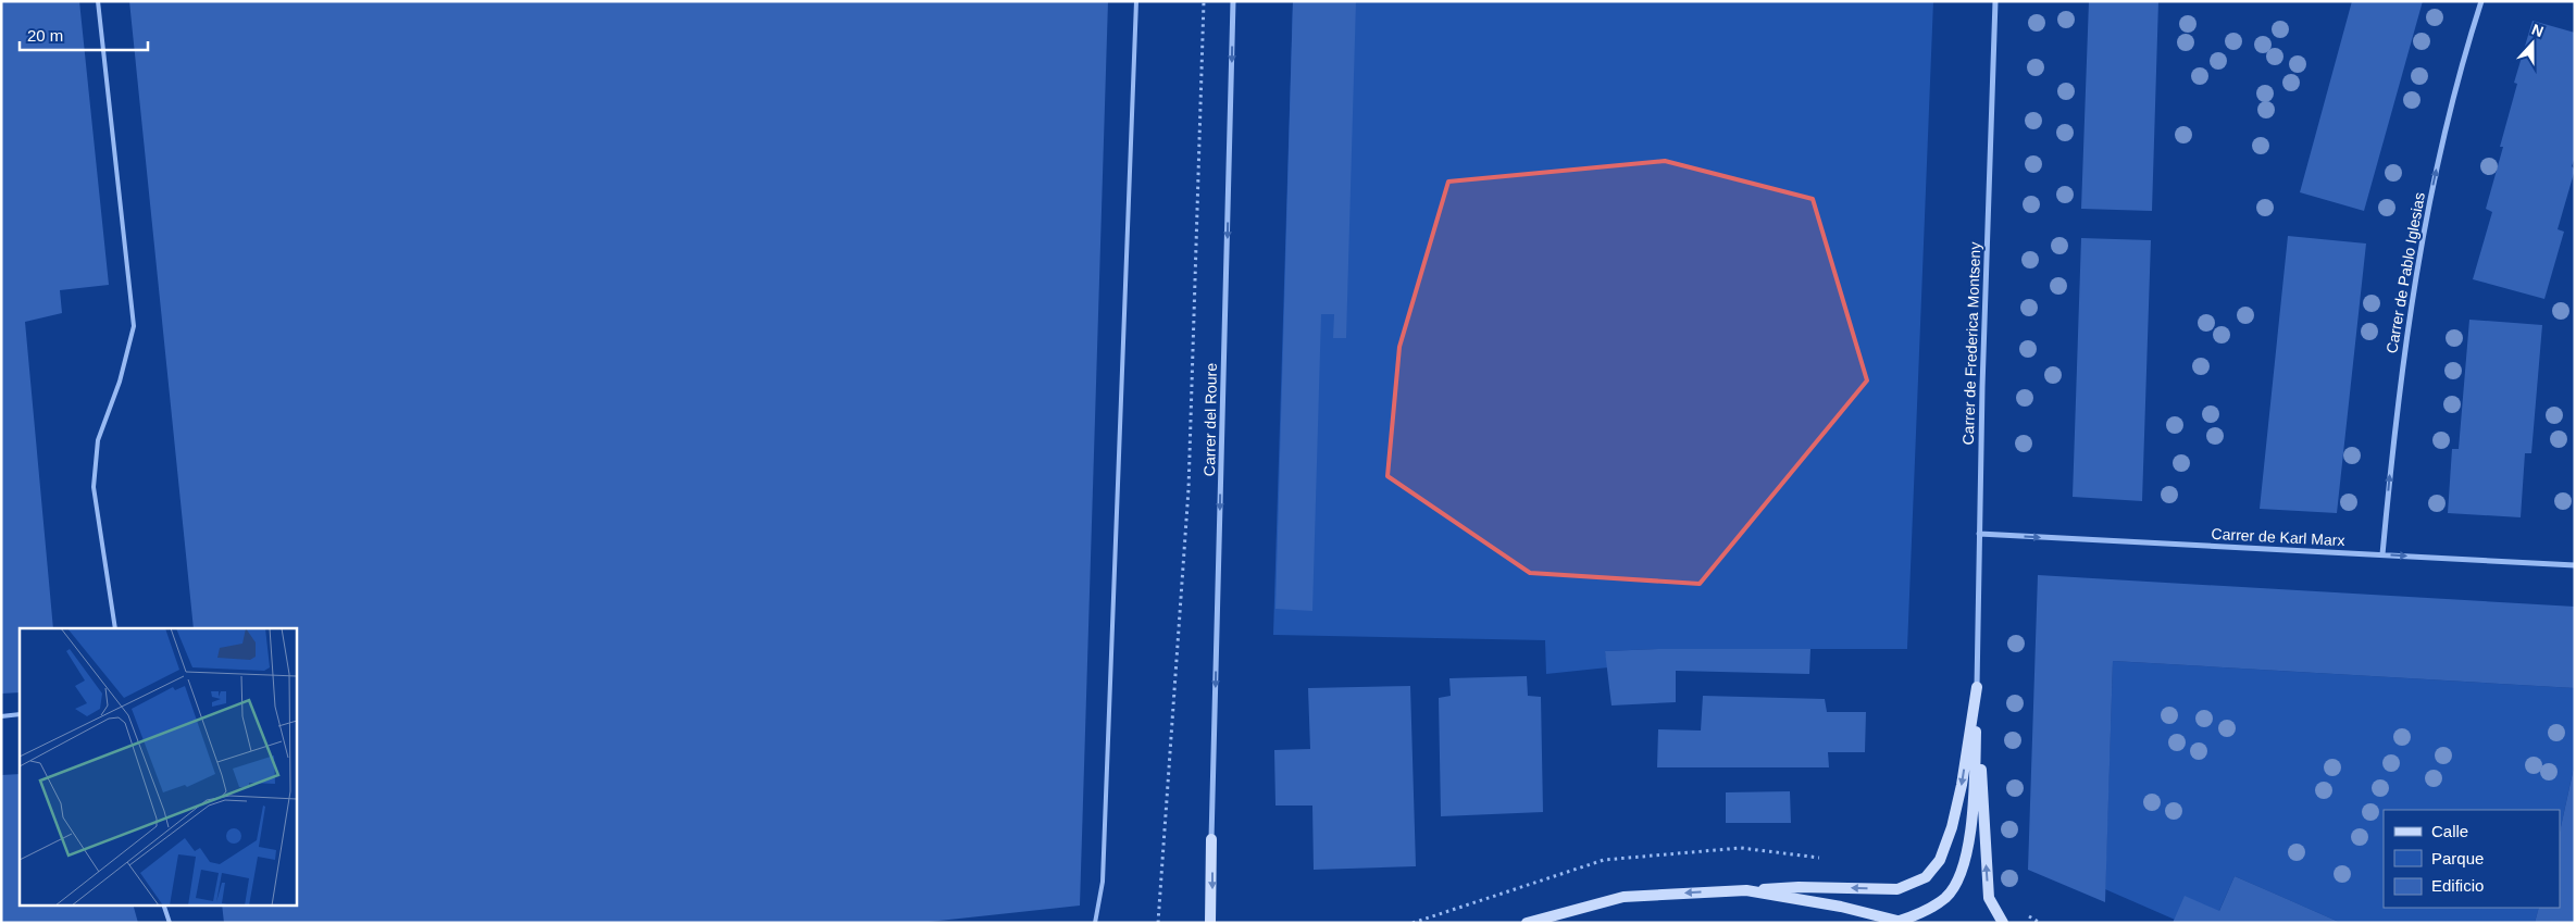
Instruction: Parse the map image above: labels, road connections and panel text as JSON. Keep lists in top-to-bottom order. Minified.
{"streets":{"street":["Carrer de Pablo Iglesias","Carrer de Frederica Montseny","Carrer del Roure","Carrer de Karl Marx"]},"crossings":[["Carrer de Pablo Iglesias","Carrer de Karl Marx"],["Carrer de Frederica Montseny","Carrer de Karl Marx"]],"one_way":["Carrer de Pablo Iglesias","Carrer del Roure","Carrer de Karl Marx"],"legend":["Calle","Parque","Edificio"],"scale_bar":"20 m","north":"top"}
